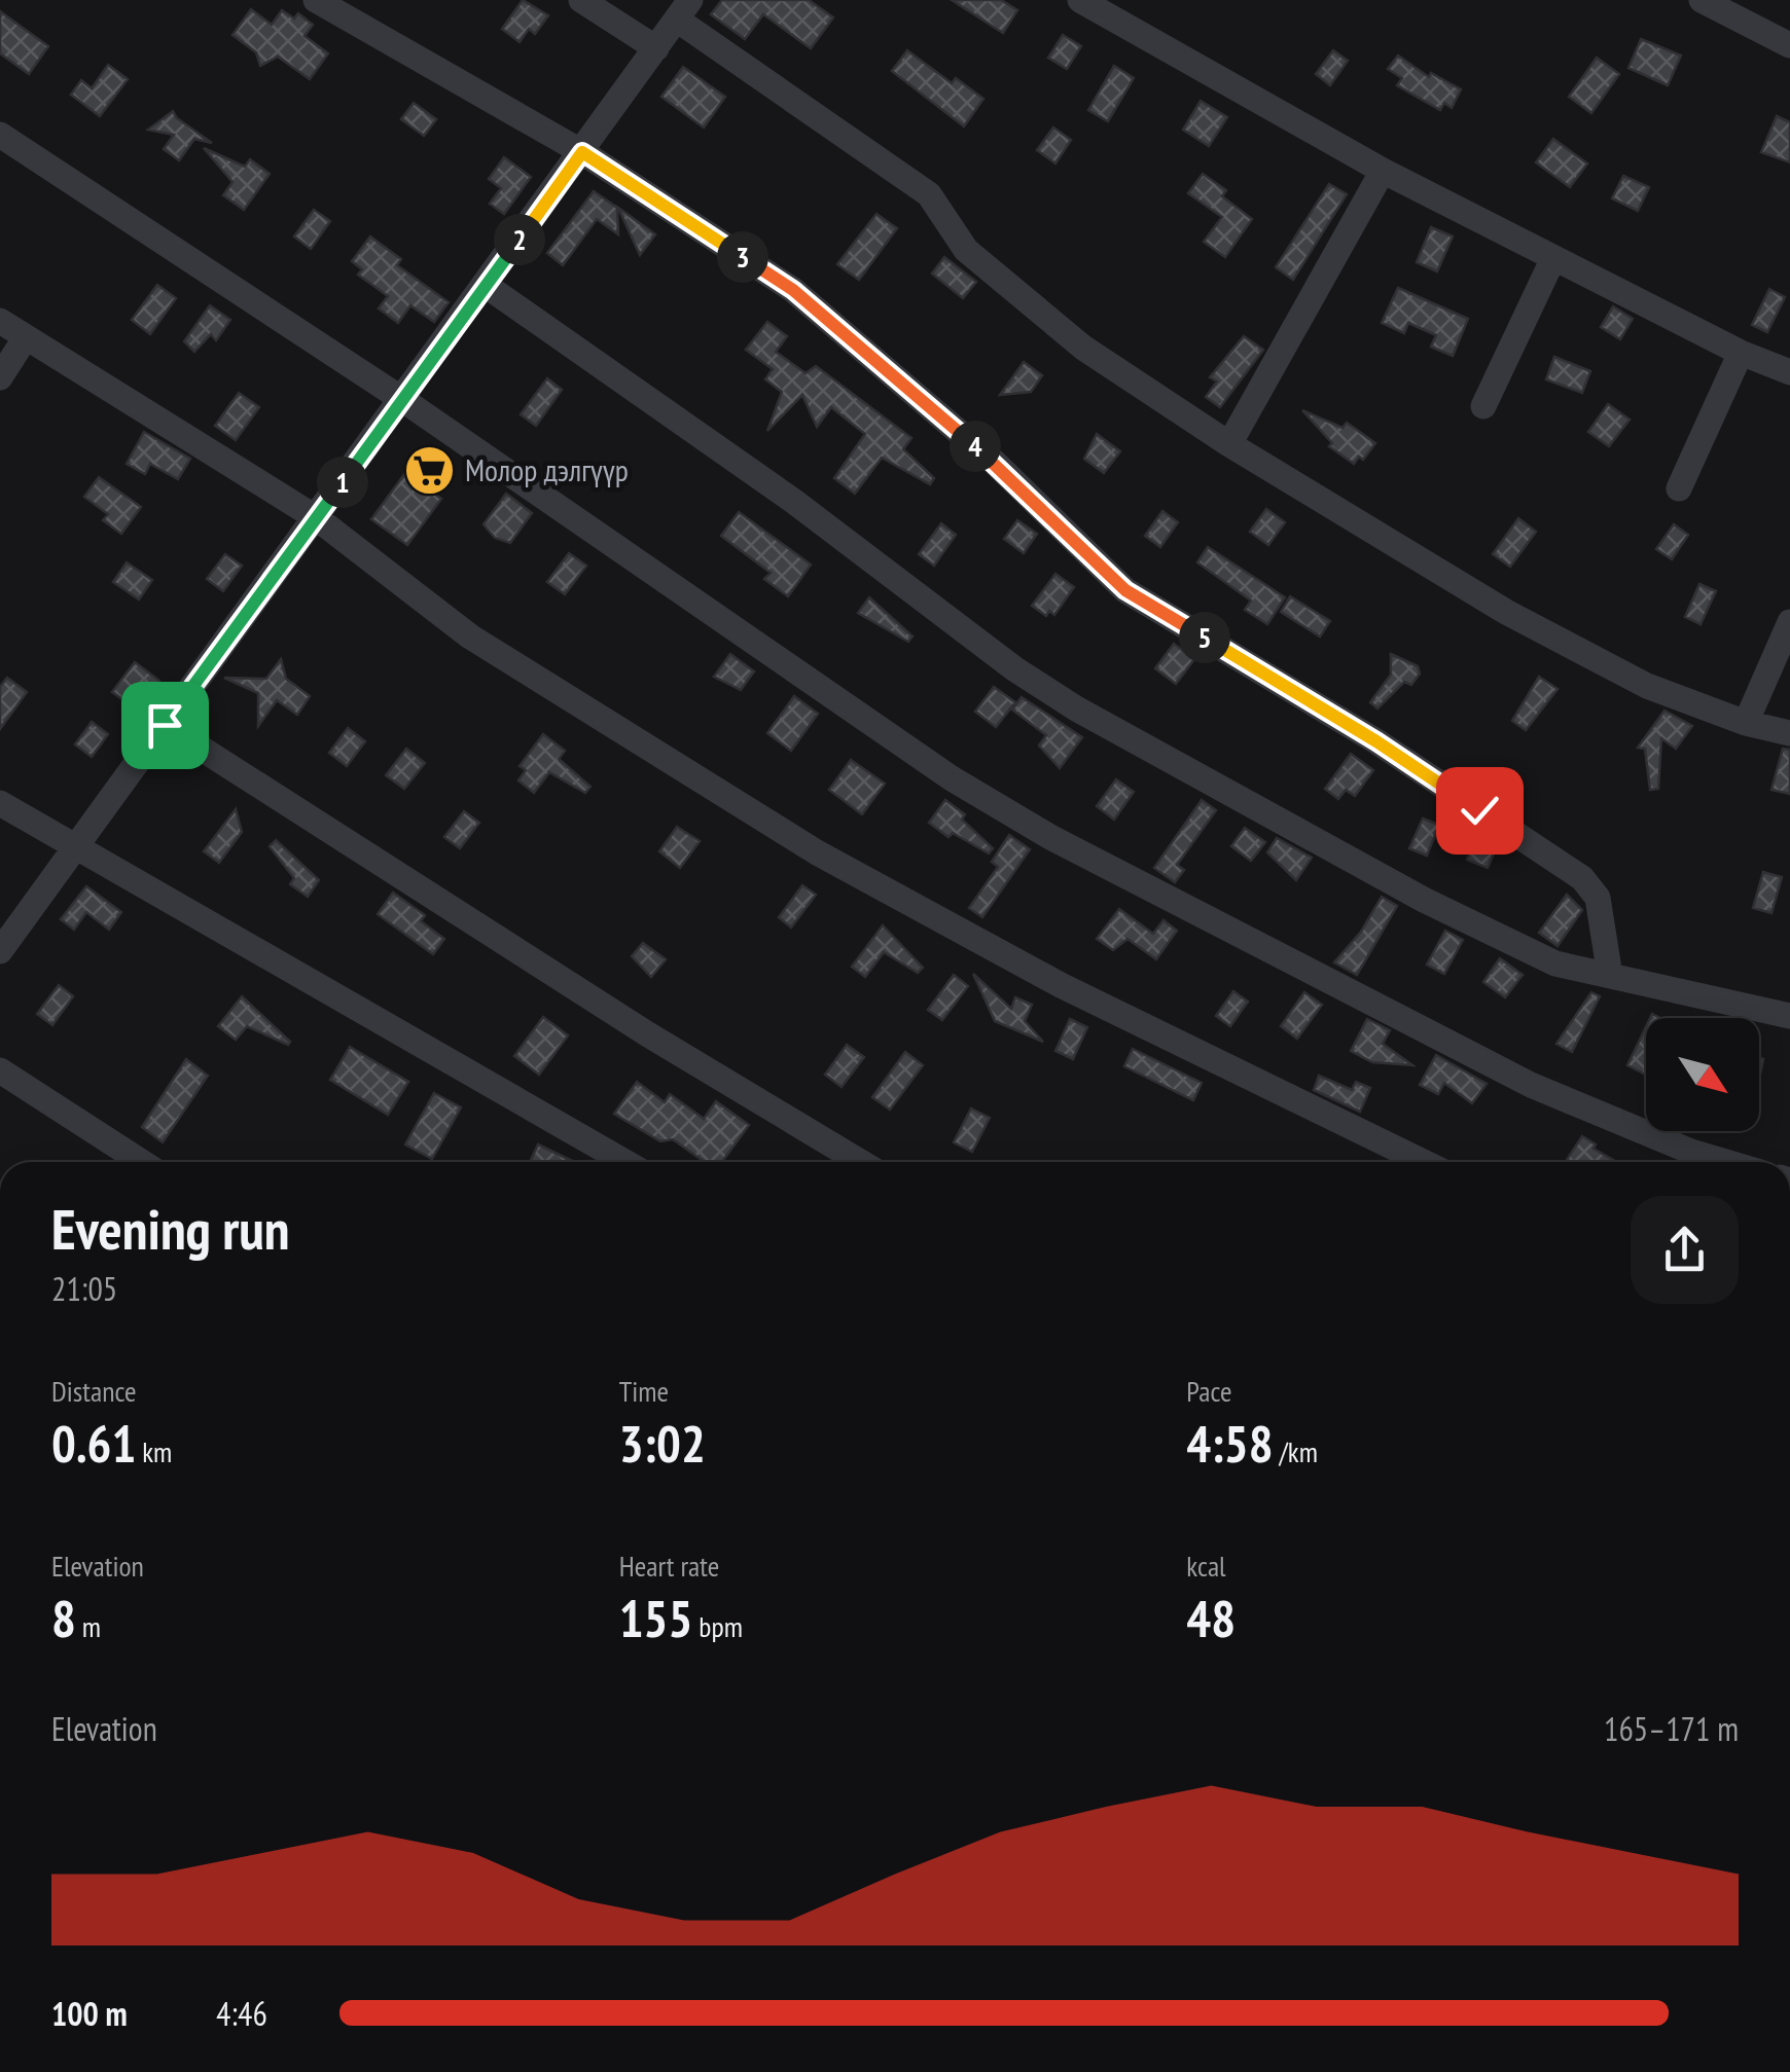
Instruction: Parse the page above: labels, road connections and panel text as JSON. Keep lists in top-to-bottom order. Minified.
{"places":{"supermarket":["Молор дэлгүүр"]},"north":"bottom right","page":{"pins":["2","3","4","1","5"],"heading":["Evening run","21:05"],"stats":[["Distance","0.61 km"],["Time","3:02"],["Pace","4:58 /km"],["Elevation","8 m"],["Heart rate","155 bpm"],["kcal","48"]],"chart":["Elevation","165–171 m"],"list":[{"name":"100 m","note":"4:46"}]}}
